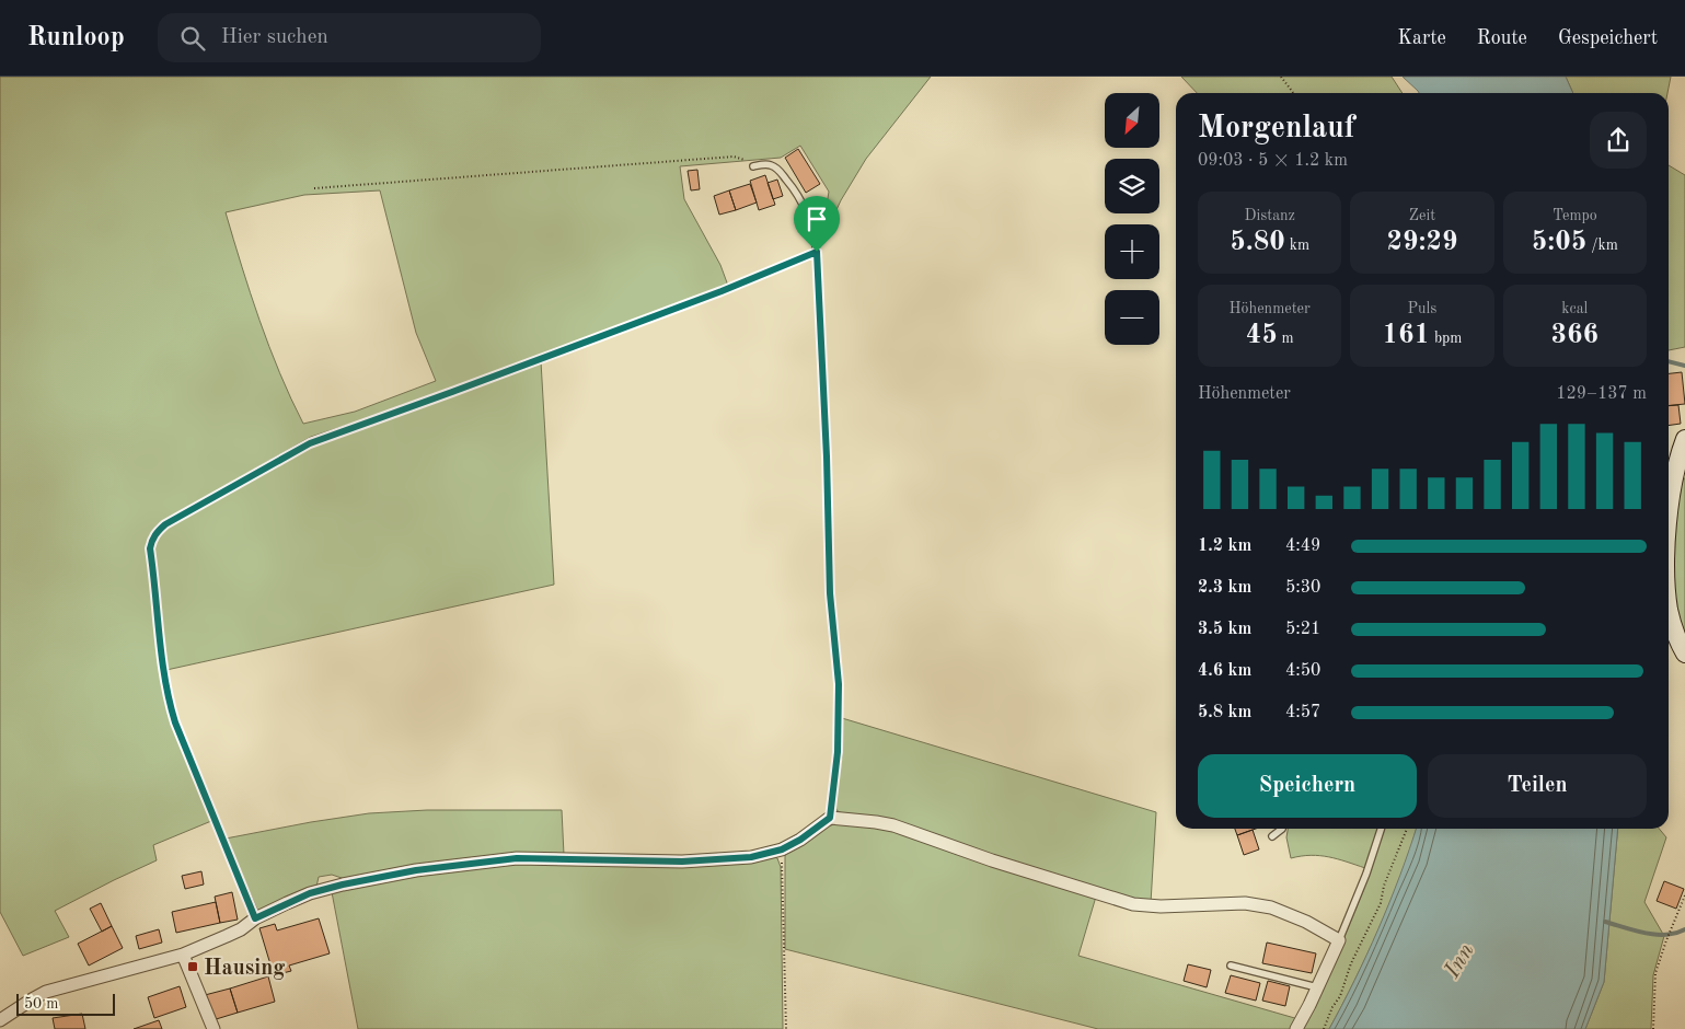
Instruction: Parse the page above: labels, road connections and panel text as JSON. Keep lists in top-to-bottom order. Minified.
{"water":["Inn"],"places":{"transit":["Hausing"]},"scale_bar":"50 m","north":"bottom left","page":{"header":"Runloop","search":"Hier suchen","nav":["Karte","Route","Gespeichert"],"map_buttons":["+","−"],"heading":["Morgenlauf","09:03 · 5 × 1.2 km"],"stats":[["Distanz","5.80 km"],["Zeit","29:29"],["Tempo","5:05 /km"],["Höhenmeter","45 m"],["Puls","161 bpm"],["kcal","366"]],"chart":["Höhenmeter","129–137 m"],"list":[{"name":"1.2 km","note":"4:49"},{"name":"2.3 km","note":"5:30"},{"name":"3.5 km","note":"5:21"},{"name":"4.6 km","note":"4:50"},{"name":"5.8 km","note":"4:57"}],"buttons":["Speichern","Teilen"],"scale":"50 m"}}
